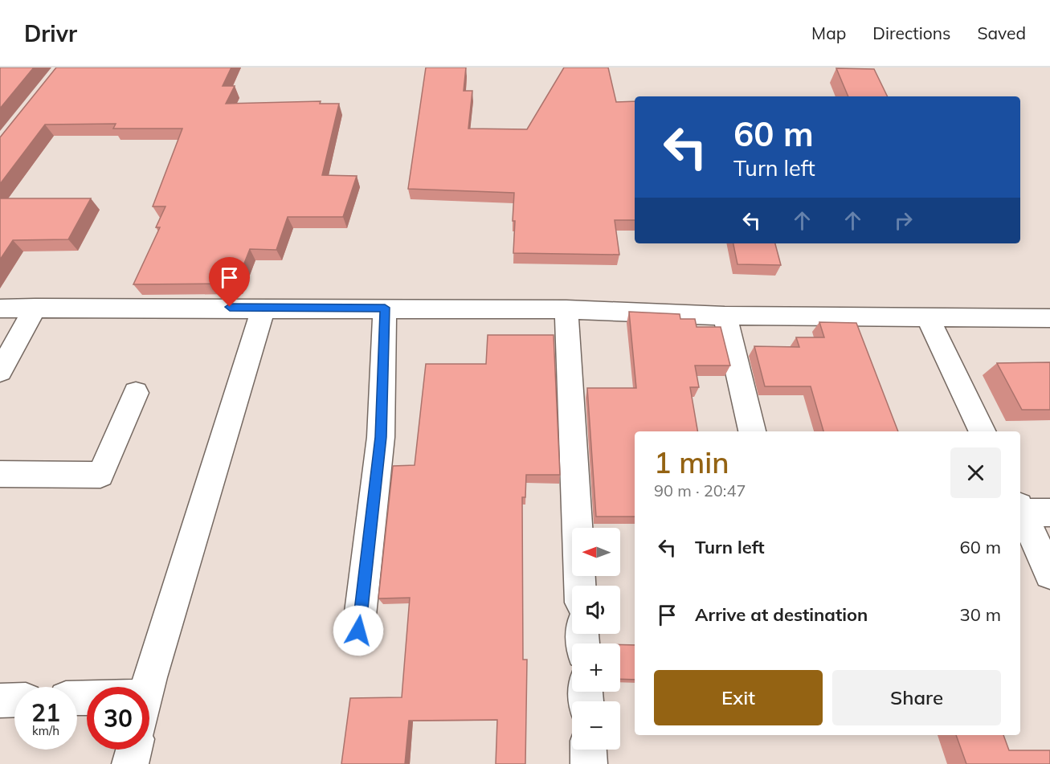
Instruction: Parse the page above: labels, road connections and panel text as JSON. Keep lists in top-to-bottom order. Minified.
{"north":"left","page":{"header":"Drivr","nav":["Map","Directions","Saved"],"turn":["60 m","Turn left"],"heading":["1 min","90 m · 20:47"],"list":[{"name":"Turn left","value":"60 m"},{"name":"Arrive at destination","value":"30 m"}],"map_buttons":["+","−"],"buttons":["Exit","Share"],"speed":"21 km/h","limit":"30"}}
